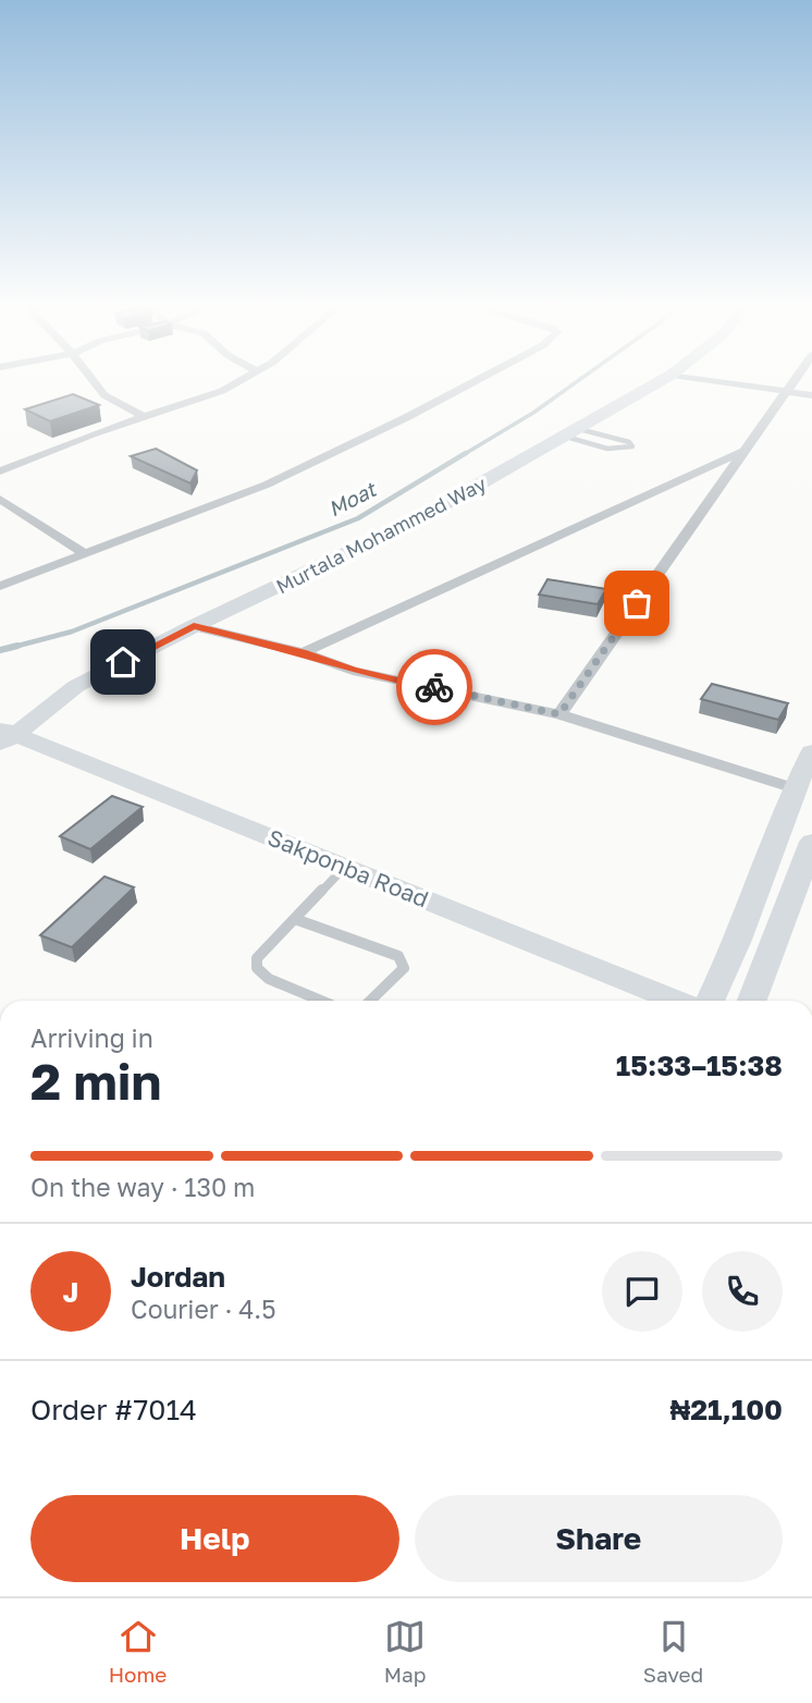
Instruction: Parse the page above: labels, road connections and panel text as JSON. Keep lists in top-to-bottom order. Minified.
{"streets":{"street":["Murtala Mohammed Way","Sakponba Road"]},"crossings":[["Murtala Mohammed Way","Sakponba Road"]],"water":["Moat"],"page":{"heading":["2 min","Arriving in","15:33–15:38"],"panel":["Jordan","Courier · 4.5","Order #7014","₦21,100"],"bar":"On the way · 130 m","round":"J","buttons":["Help","Share"],"tabs":["Home","Map","Saved"]}}
